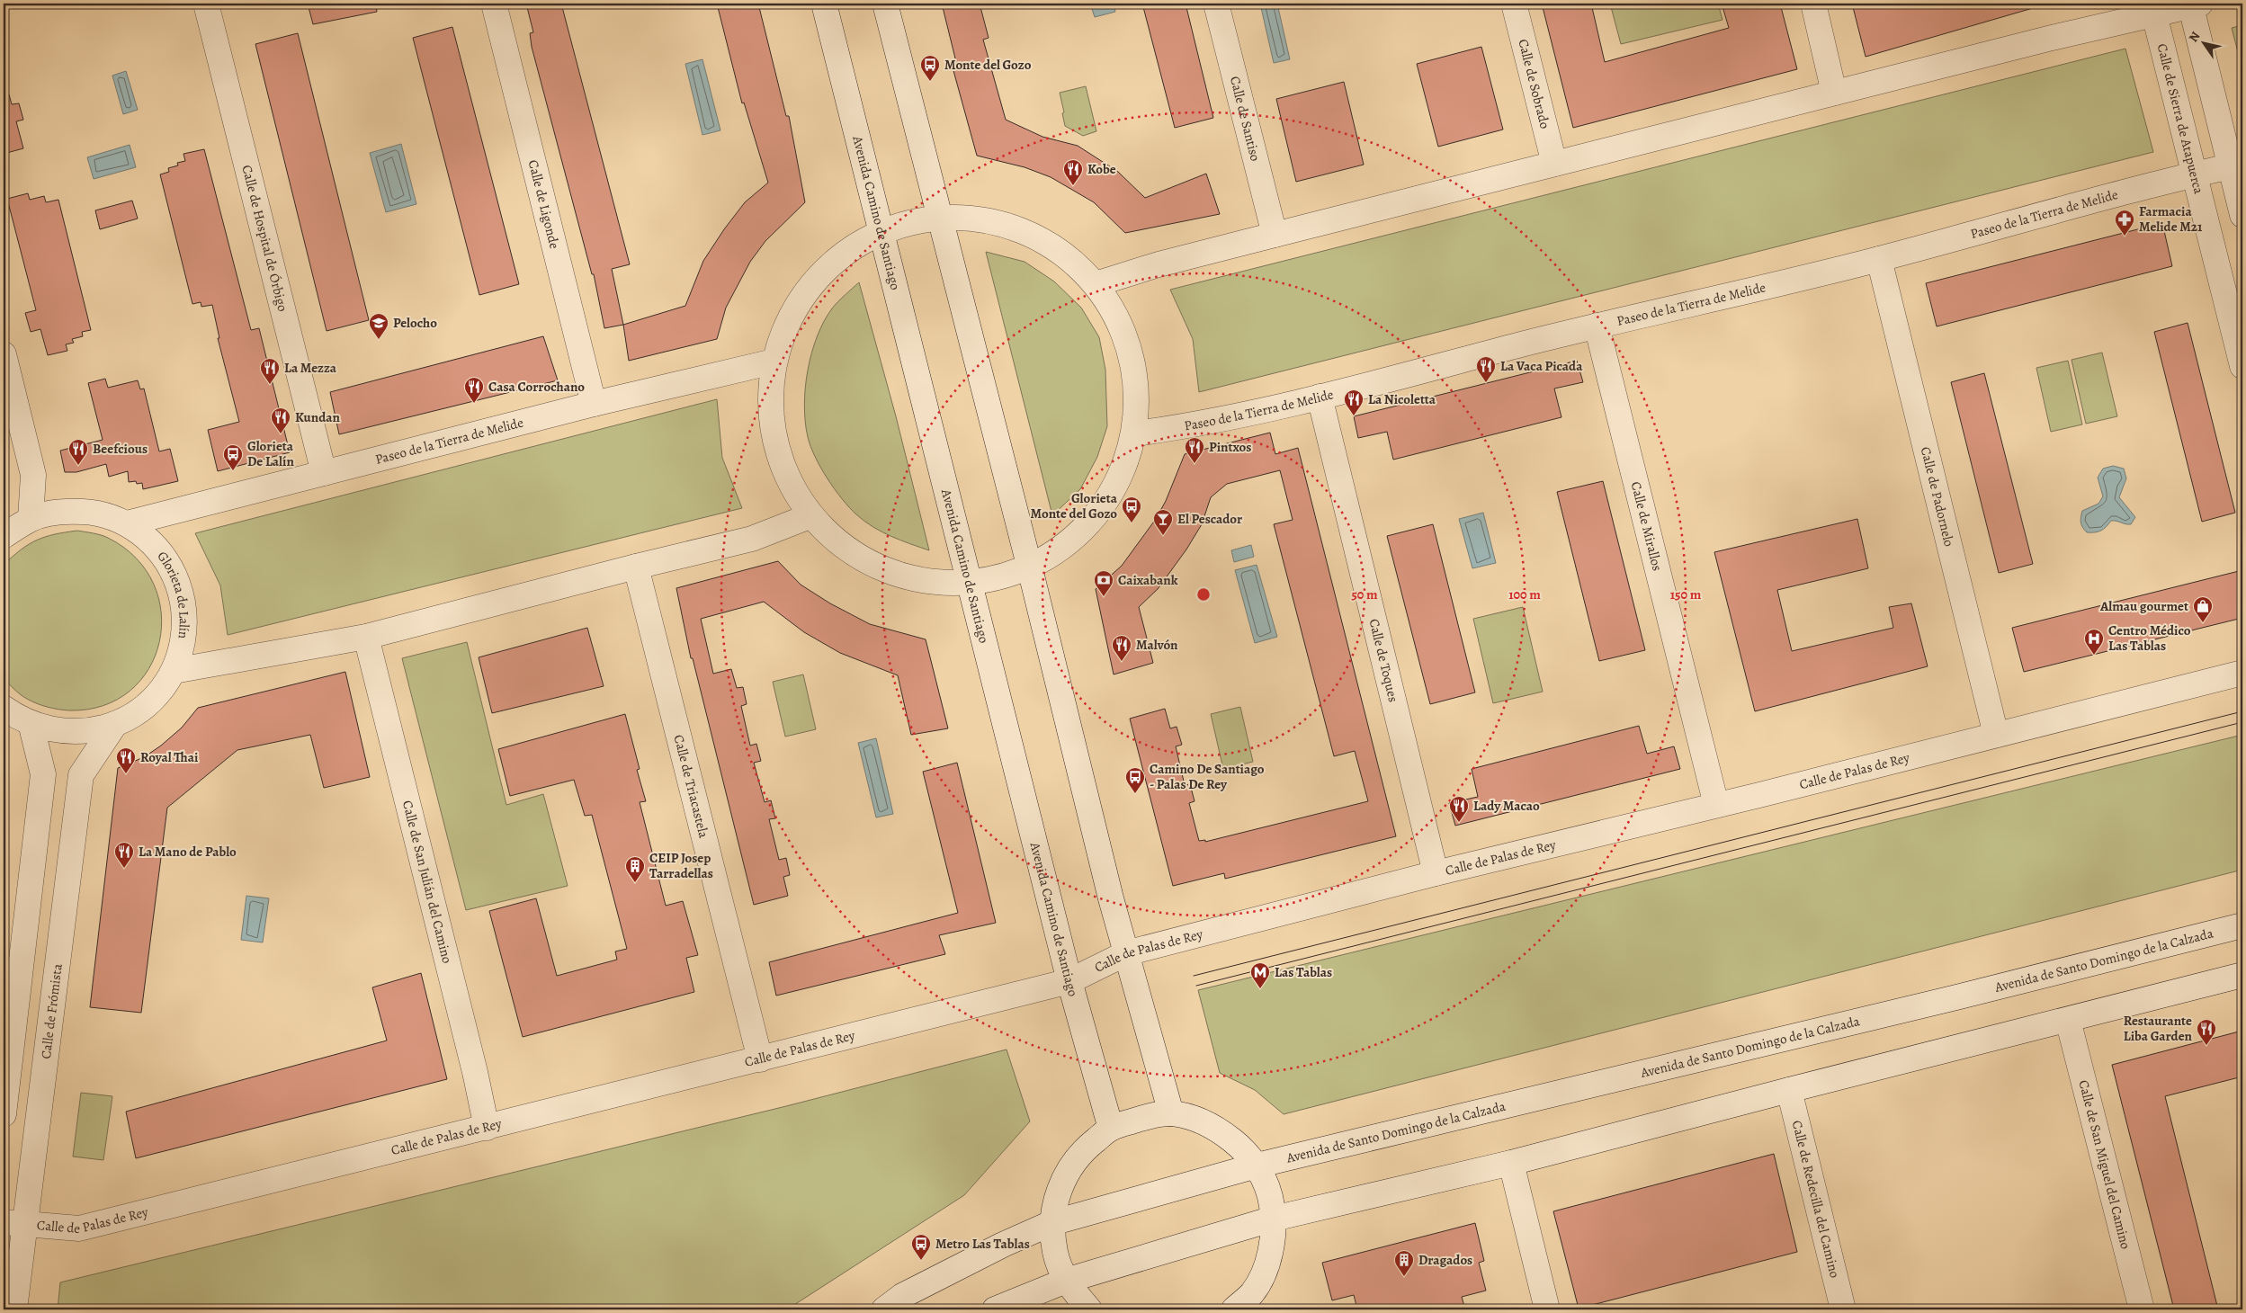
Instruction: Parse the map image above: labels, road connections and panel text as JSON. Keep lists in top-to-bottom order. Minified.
{"streets":{"street":["Calle de Sobrado","Calle de Santiso","Calle de Sierra de Atapuerca","Calle de Ligonde","Avenida Camino de Santiago","Paseo de la Tierra de Melide","Calle de Hospital de Órbigo","Calle de Padornelo","Calle de Mirallos","Glorieta de Lalín","Calle de Toques","Calle de Palas de Rey","Calle de Triacastela","Calle de San Julián del Camino","Avenida de Santo Domingo de la Calzada","Calle de Frómista","Calle de San Miguel del Camino","Calle de Redecilla del Camino"]},"crossings":[["Calle de Sierra de Atapuerca","Paseo de la Tierra de Melide"],["Calle de Ligonde","Paseo de la Tierra de Melide"],["Avenida Camino de Santiago","Calle de Palas de Rey"],["Paseo de la Tierra de Melide","Calle de Hospital de Órbigo"],["Paseo de la Tierra de Melide","Calle de Padornelo"],["Paseo de la Tierra de Melide","Calle de Mirallos"],["Paseo de la Tierra de Melide","Glorieta de Lalín"],["Paseo de la Tierra de Melide","Calle de Toques"],["Calle de Padornelo","Calle de Palas de Rey"],["Calle de Mirallos","Calle de Palas de Rey"],["Glorieta de Lalín","Calle de Frómista"],["Calle de Toques","Calle de Palas de Rey"],["Calle de Palas de Rey","Calle de Triacastela"],["Calle de Palas de Rey","Calle de San Julián del Camino"],["Calle de Palas de Rey","Calle de Frómista"]],"places":{"bus stop":["Monte del Gozo","Glorieta De Lalín","Glorieta Monte del Gozo","Camino De Santiago - Palas De Rey","Metro Las Tablas"],"restaurant":["Kobe","La Vaca Picada","La Mezza","Casa Corrochano","La Nicoletta","Kundan","Pintxos","Beefcious","Malvón","Royal Thai","Lady Macao","La Mano de Pablo","Restaurante Liba Garden"],"pharmacy":["Farmacia Melide M21"],"school or university":["Pelocho"],"bar":["El Pescador"],"bank":["Caixabank"],"shop":["Almau gourmet"],"hospital":["Centro Médico Las Tablas"],"building":["CEIP Josep Tarradellas","Dragados"],"metro station":["Las Tablas"]},"north":"top left","rings":["50 m","100 m","150 m"]}
